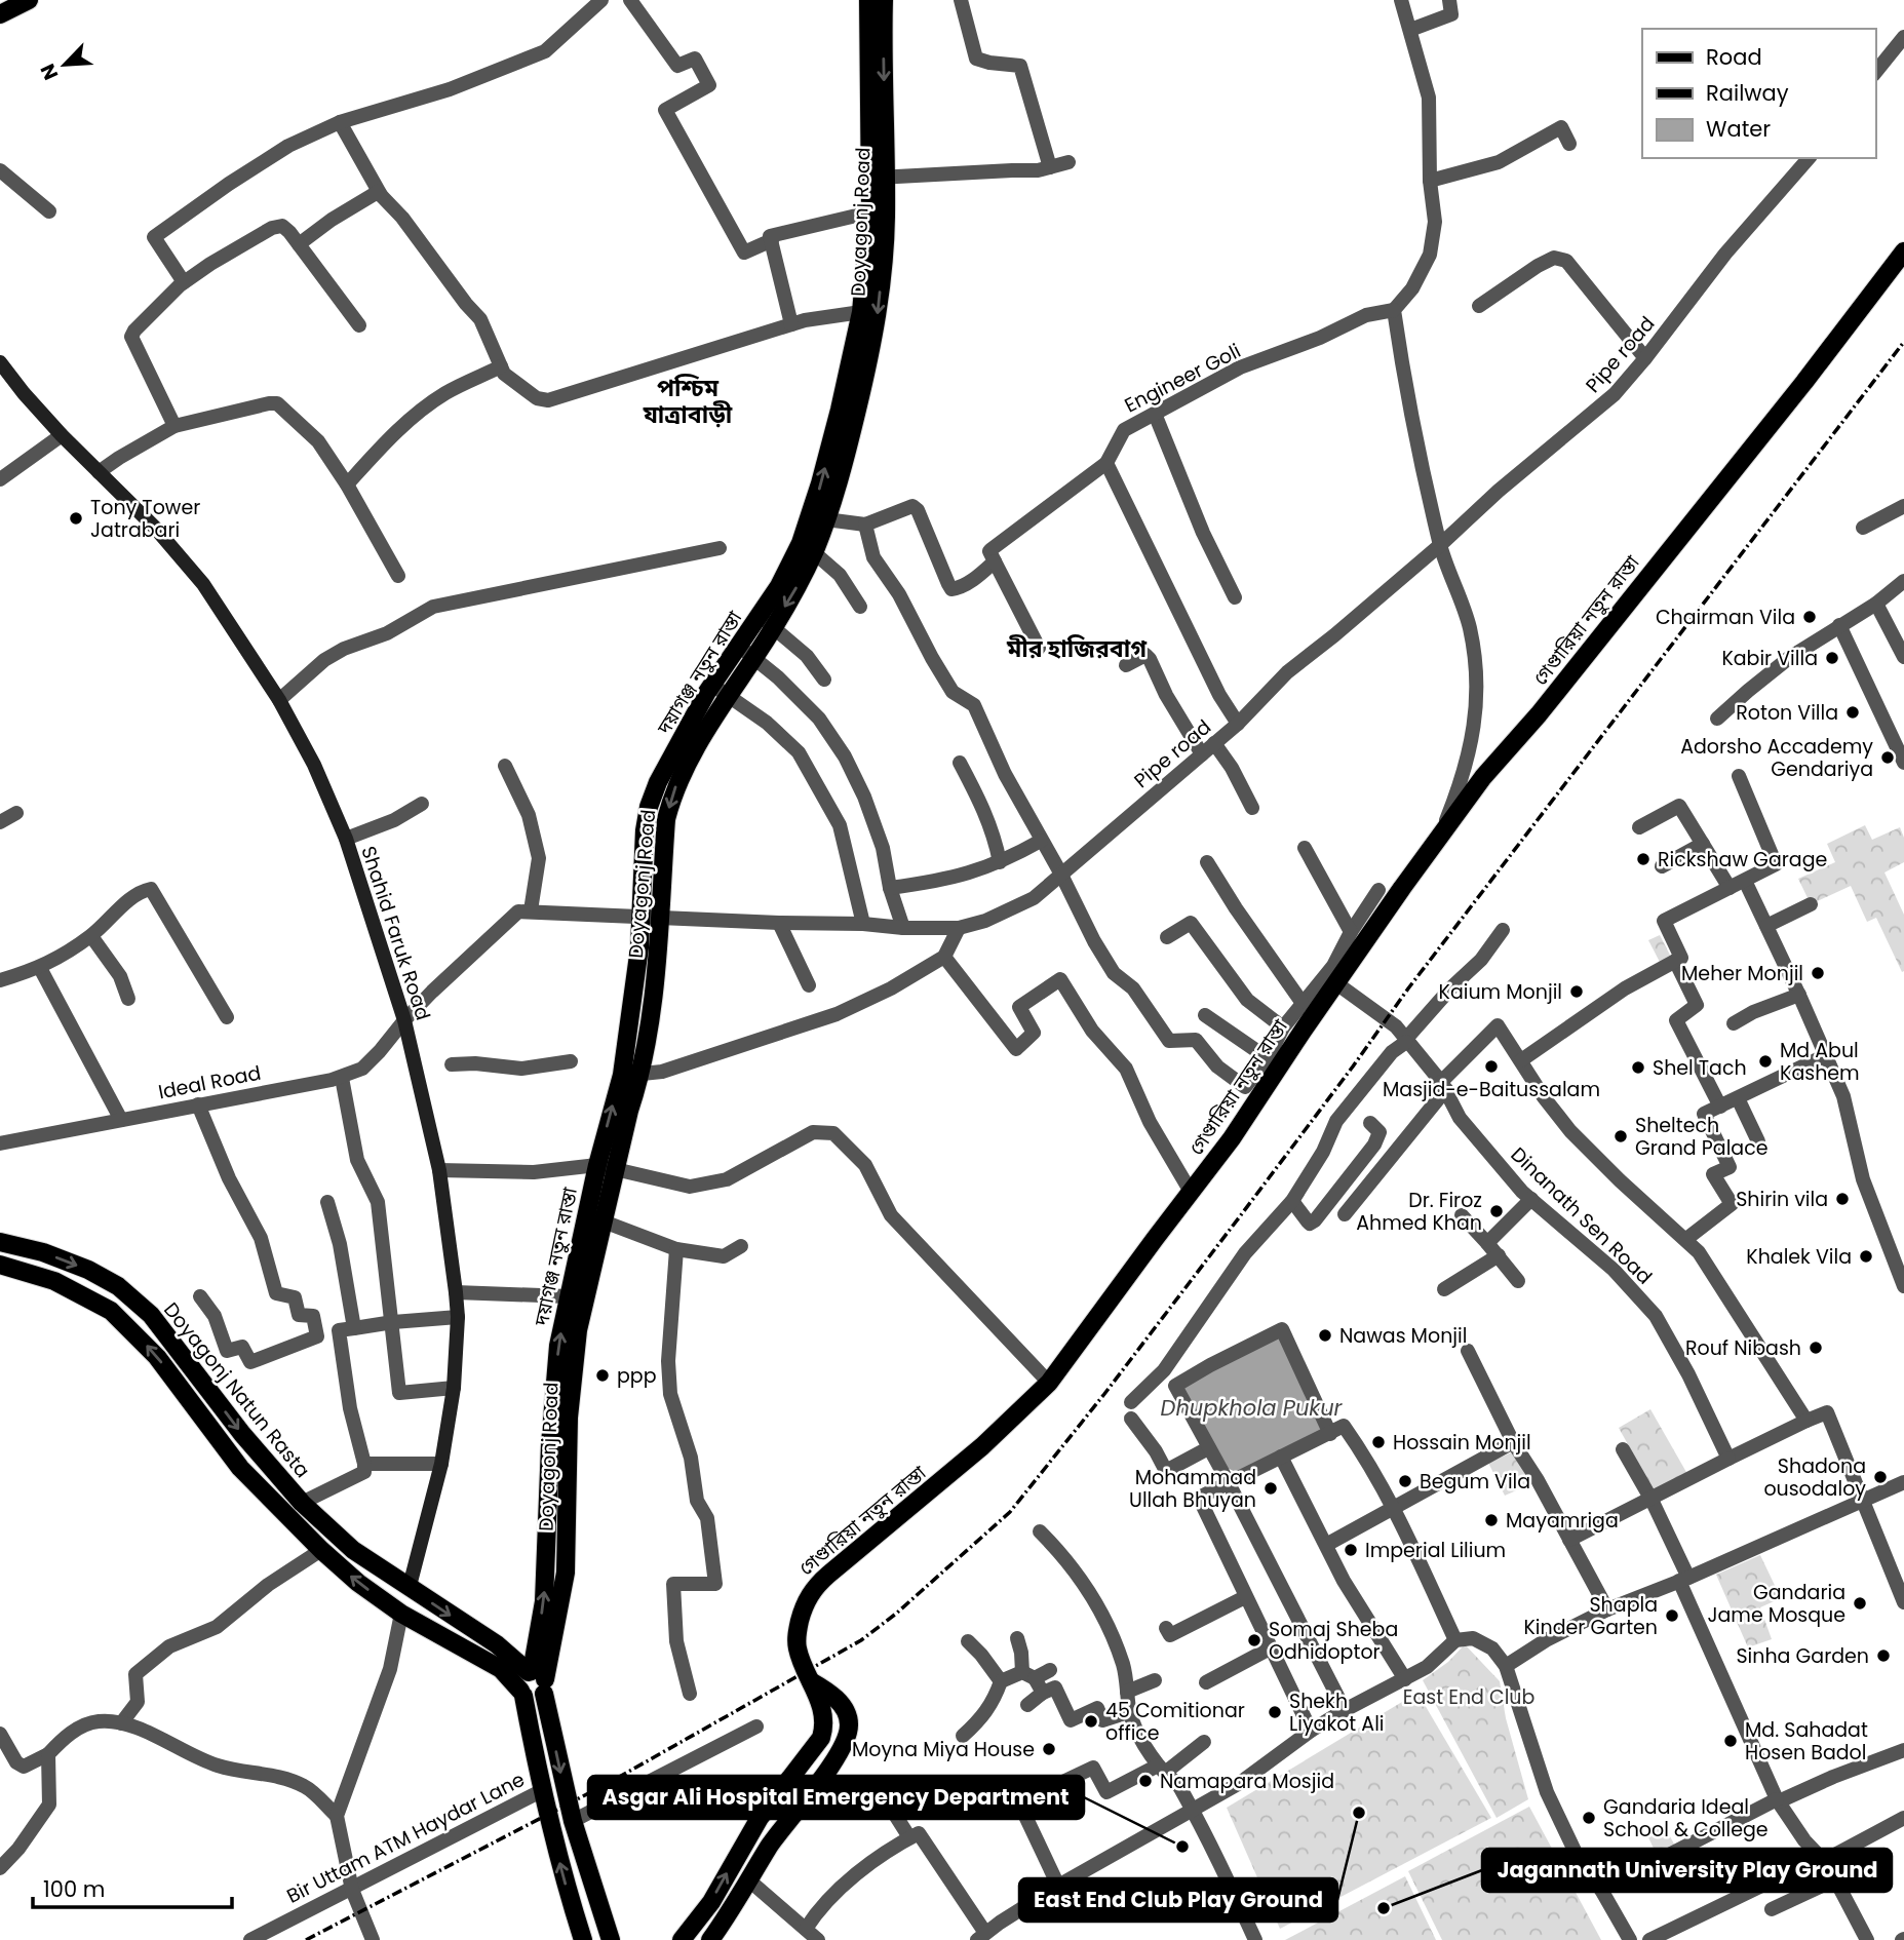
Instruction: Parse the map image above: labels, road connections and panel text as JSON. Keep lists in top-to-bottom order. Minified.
{"streets":{"main road":["Doyagonj Road","গেণ্ডারিয়া নতুন রাস্তা","দয়াগঞ্জ নতুন রাস্তা","Shahid Faruk Road","Doyagonj Natun Rasta"],"street":["Pipe road","Engineer Goli","Ideal Road","Dinanath Sen Road","Bir Uttam ATM Haydar Lane"]},"crossings":[["Doyagonj Road","Pipe road"],["Doyagonj Road","Engineer Goli"],["Doyagonj Road","দয়াগঞ্জ নতুন রাস্তা"],["Doyagonj Road","Doyagonj Natun Rasta"],["Pipe road","দয়াগঞ্জ নতুন রাস্তা"],["Engineer Goli","দয়াগঞ্জ নতুন রাস্তা"],["গেণ্ডারিয়া নতুন রাস্তা","Dinanath Sen Road"],["দয়াগঞ্জ নতুন রাস্তা","Doyagonj Natun Rasta"],["Shahid Faruk Road","Ideal Road"],["Shahid Faruk Road","Doyagonj Natun Rasta"]],"one_way":["Doyagonj Road","দয়াগঞ্জ নতুন রাস্তা"],"districts":["পশ্চিম যাত্রাবাড়ী","মীর হাজিরবাগ"],"water":["Dhupkhola Pukur"],"parks":["East End Club"],"places":["Tony Tower Jatrabari","Chairman Vila","Kabir Villa","Roton Villa","Adorsho Accademy Gendariya","Rickshaw Garage","Meher Monjil","Kaium Monjil","Md Abul Kashem","Masjid-e-Baitussalam","Shel Tach","Sheltech Grand Palace","Shirin vila","Dr. Firoz Ahmed Khan","Khalek Vila","Nawas Monjil","Rouf Nibash","ppp","Hossain Monjil","Shadona ousodaloy","Begum Vila","Mohammad Ullah Bhuyan","Mayamriga","Imperial Lilium","Gandaria Jame Mosque","Shapla Kinder Garten","Somaj Sheba Odhidoptor","Sinha Garden","Shekh Liyakot Ali","45 Comitionar office","Md. Sahadat Hosen Badol","Moyna Miya House","Namapara Mosjid","East End Club Play Ground","Gandaria Ideal School & College","Asgar Ali Hospital Emergency Department","Jagannath University Play Ground"],"legend":["Road","Railway","Water"],"scale_bar":"100 m","north":"bottom left"}
